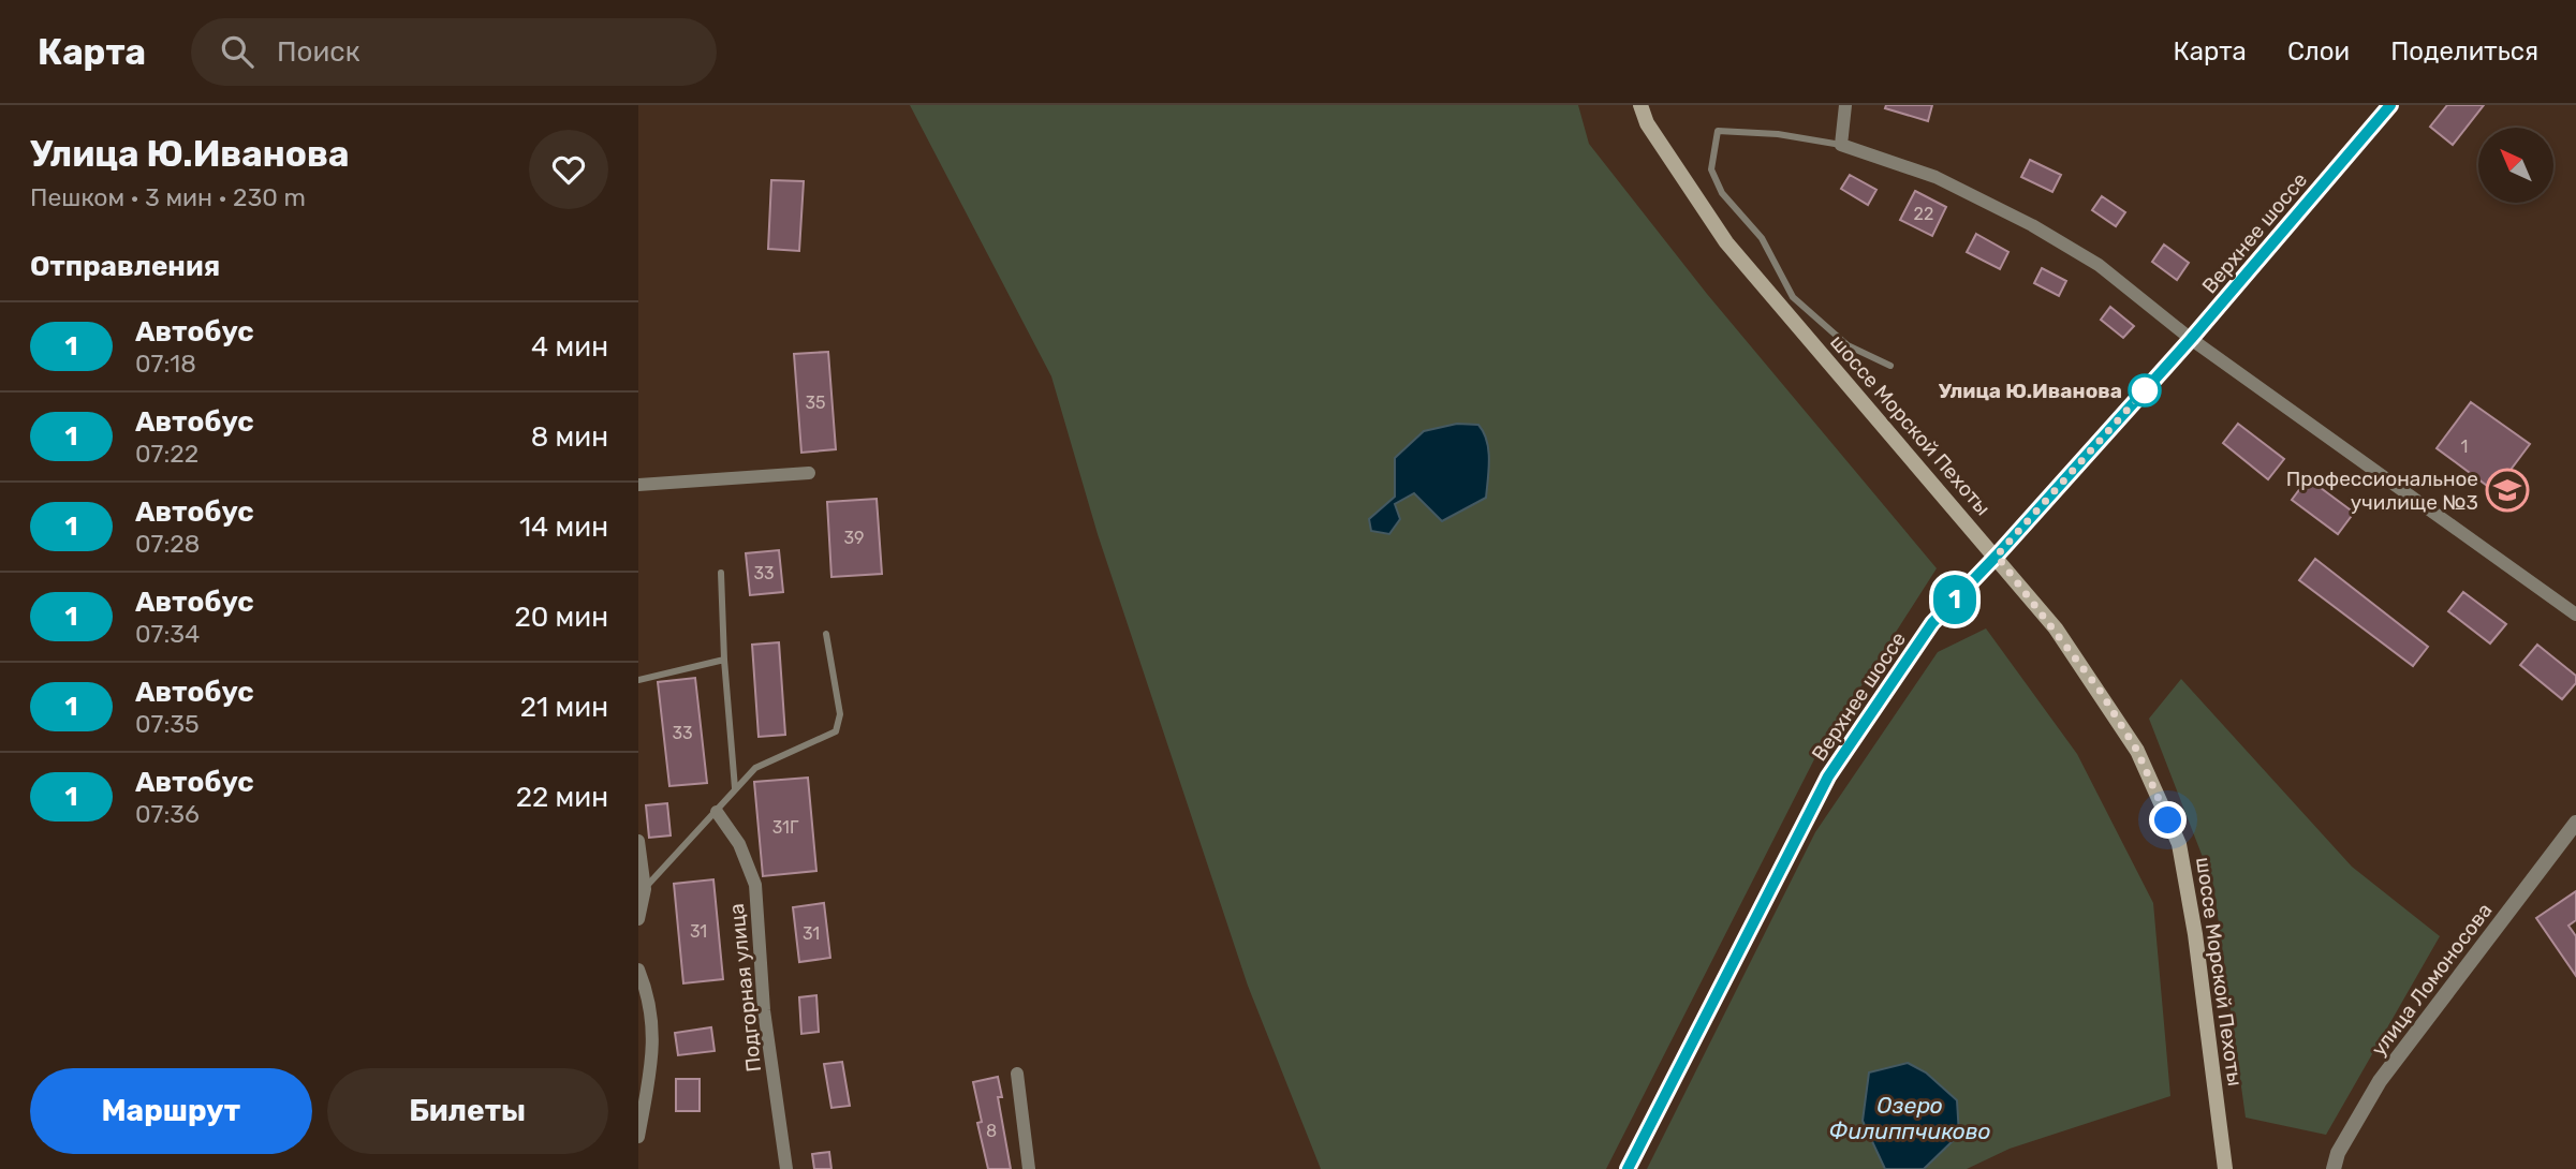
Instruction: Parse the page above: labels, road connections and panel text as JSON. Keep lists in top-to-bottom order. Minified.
{"streets":{"main road":["шоссе Морской Пехоты"],"street":["Верхнее шоссе","улица Ломоносова","Подгорная улица"]},"crossings":[["Верхнее шоссе","шоссе Морской Пехоты"]],"water":["Озеро Филиппчиково"],"places":{"other":["Улица Ю.Иванова"],"school or university":["Профессиональное училище №3"]},"lines":["bus line 1"],"house_numbers":["22","35","1","39","33","33","31Г","31","31","8"],"north":"top left","page":{"header":"Карта","search":"Поиск","nav":["Карта","Слои","Поделиться"],"heading":[["Улица Ю.Иванова","Пешком · 3 мин · 230 m"],"Отправления"],"on_map":"1","list":[{"mark":"1","name":"Автобус","note":"07:18","value":"4 мин"},{"mark":"1","name":"Автобус","note":"07:22","value":"8 мин"},{"mark":"1","name":"Автобус","note":"07:28","value":"14 мин"},{"mark":"1","name":"Автобус","note":"07:34","value":"20 мин"},{"mark":"1","name":"Автобус","note":"07:35","value":"21 мин"},{"mark":"1","name":"Автобус","note":"07:36","value":"22 мин"}],"buttons":["Маршрут","Билеты"]}}
